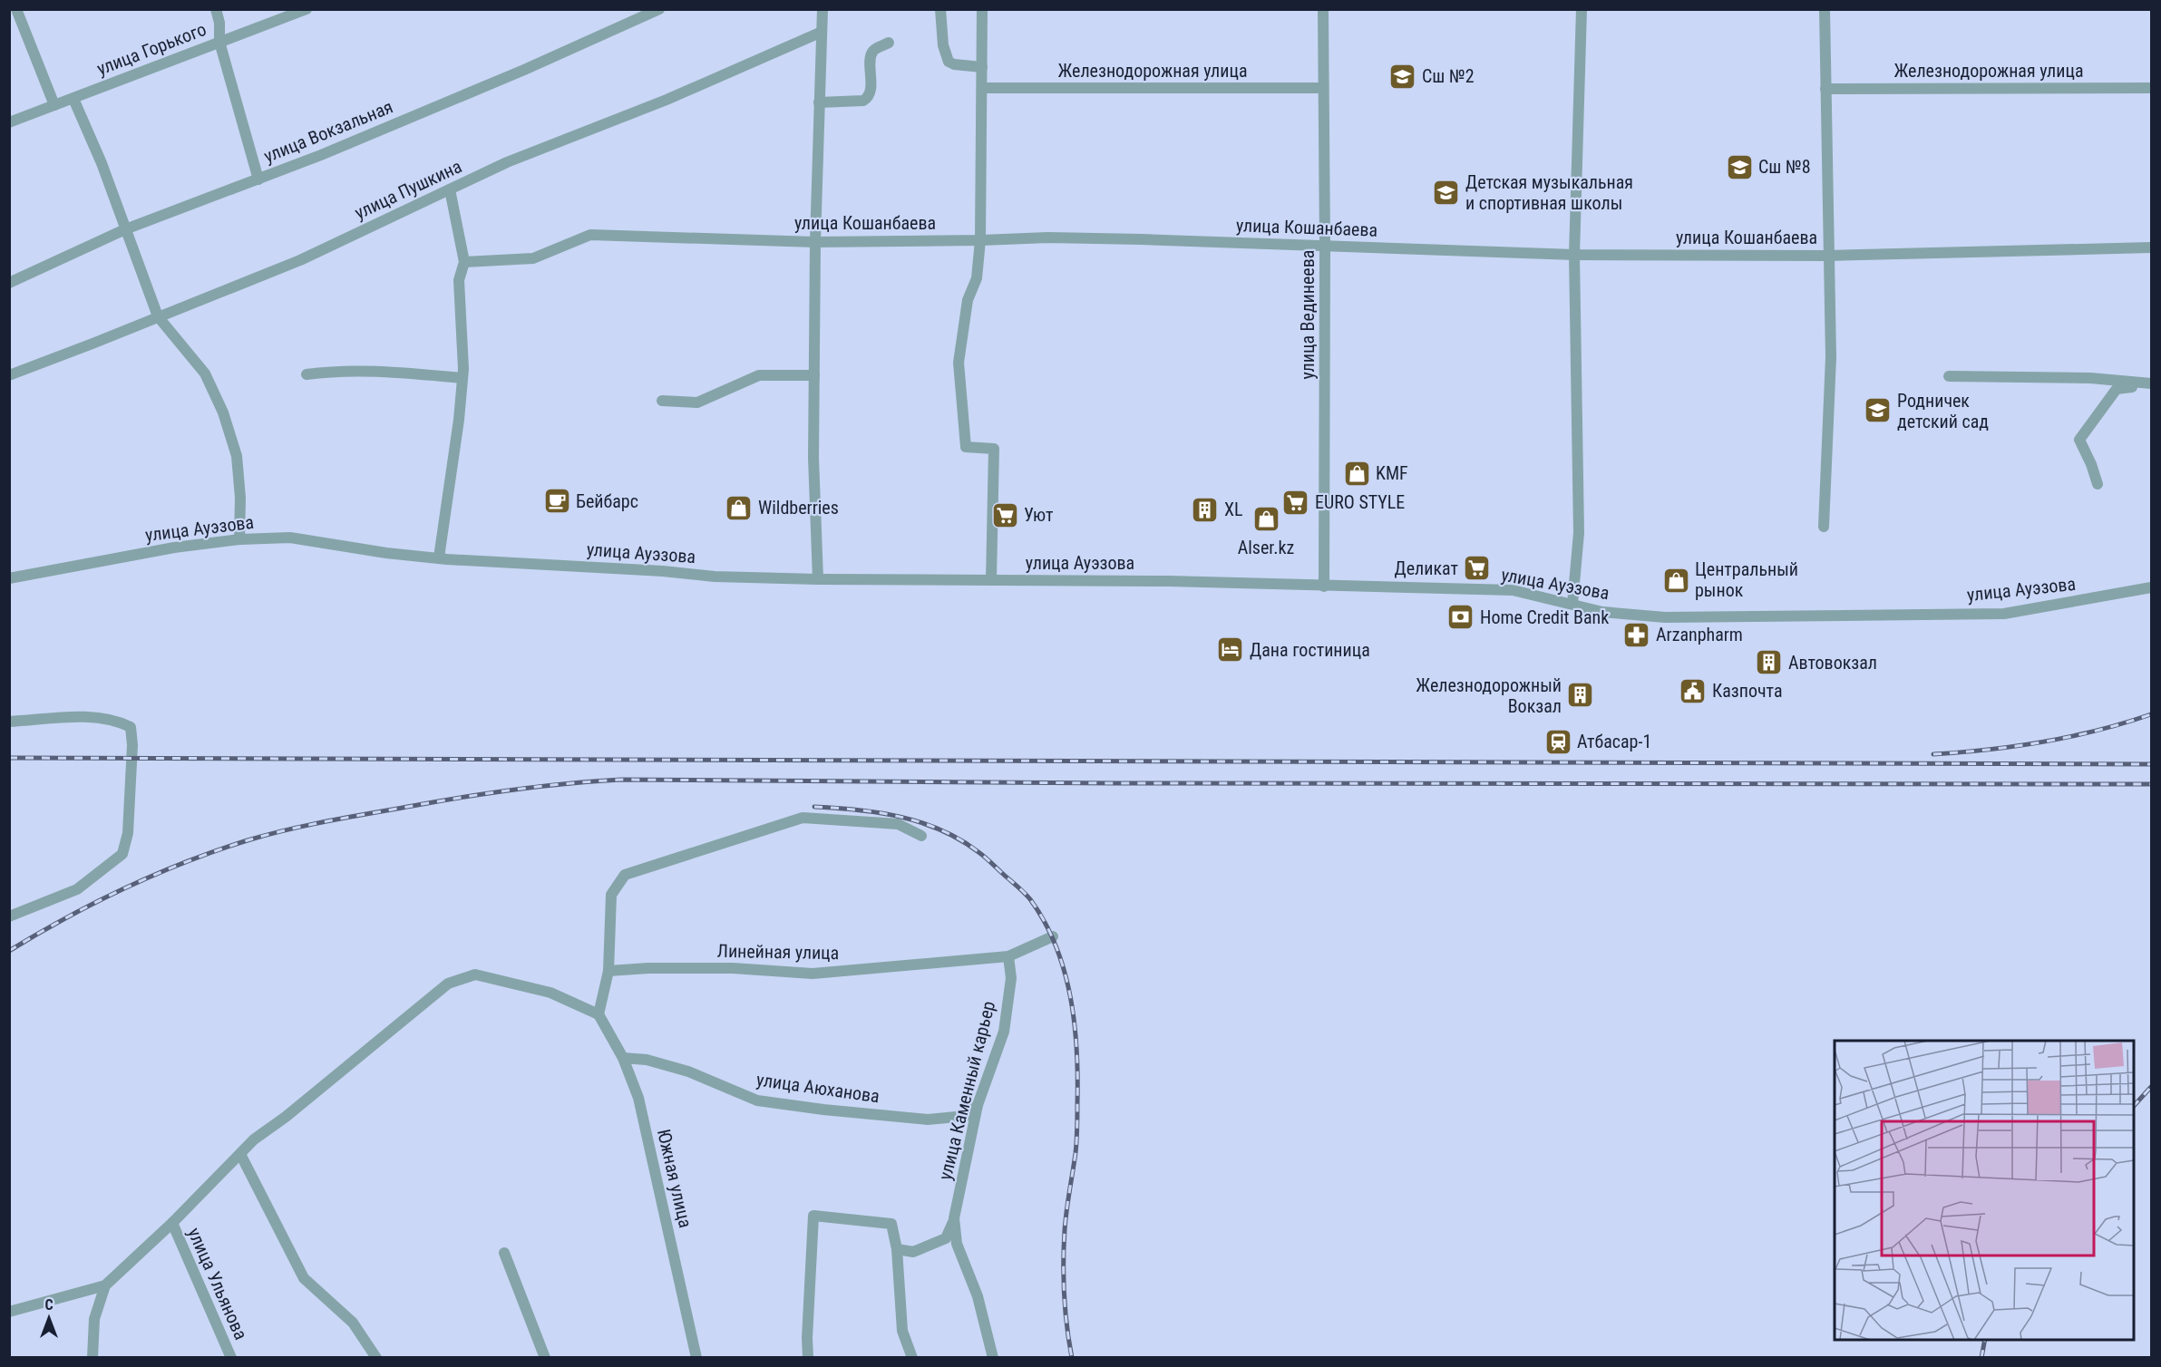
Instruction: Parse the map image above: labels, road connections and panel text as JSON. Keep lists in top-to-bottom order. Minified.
{"streets":{"street":["улица Горького","Железнодорожная улица","улица Вокзальная","улица Пушкина","улица Кошанбаева","улица Вединеева","улица Ауэзова","Линейная улица","улица Аюханова","улица Каменный карьер","Южная улица","улица Ульянова"]},"crossings":[["Железнодорожная улица","улица Вединеева"],["улица Кошанбаева","улица Вединеева"],["улица Вединеева","улица Ауэзова"],["Линейная улица","улица Каменный карьер"],["улица Аюханова","улица Каменный карьер"],["улица Аюханова","Южная улица"]],"places":{"school or university":["Сш №2","Сш №8","Детская музыкальная и спортивная школы","Родничек детский сад"],"shop":["KMF","Wildberries","Alser.kz","Центральный рынок"],"cafe":["Бейбарс"],"supermarket":["EURO STYLE","Уют","Деликат"],"building":["XL","Автовокзал","Железнодорожный Вокзал"],"bank":["Home Credit Bank"],"pharmacy":["Arzanpharm"],"hotel":["Дана гостиница"],"public building":["Казпочта"],"station":["Атбасар-1"]},"north":"top"}
